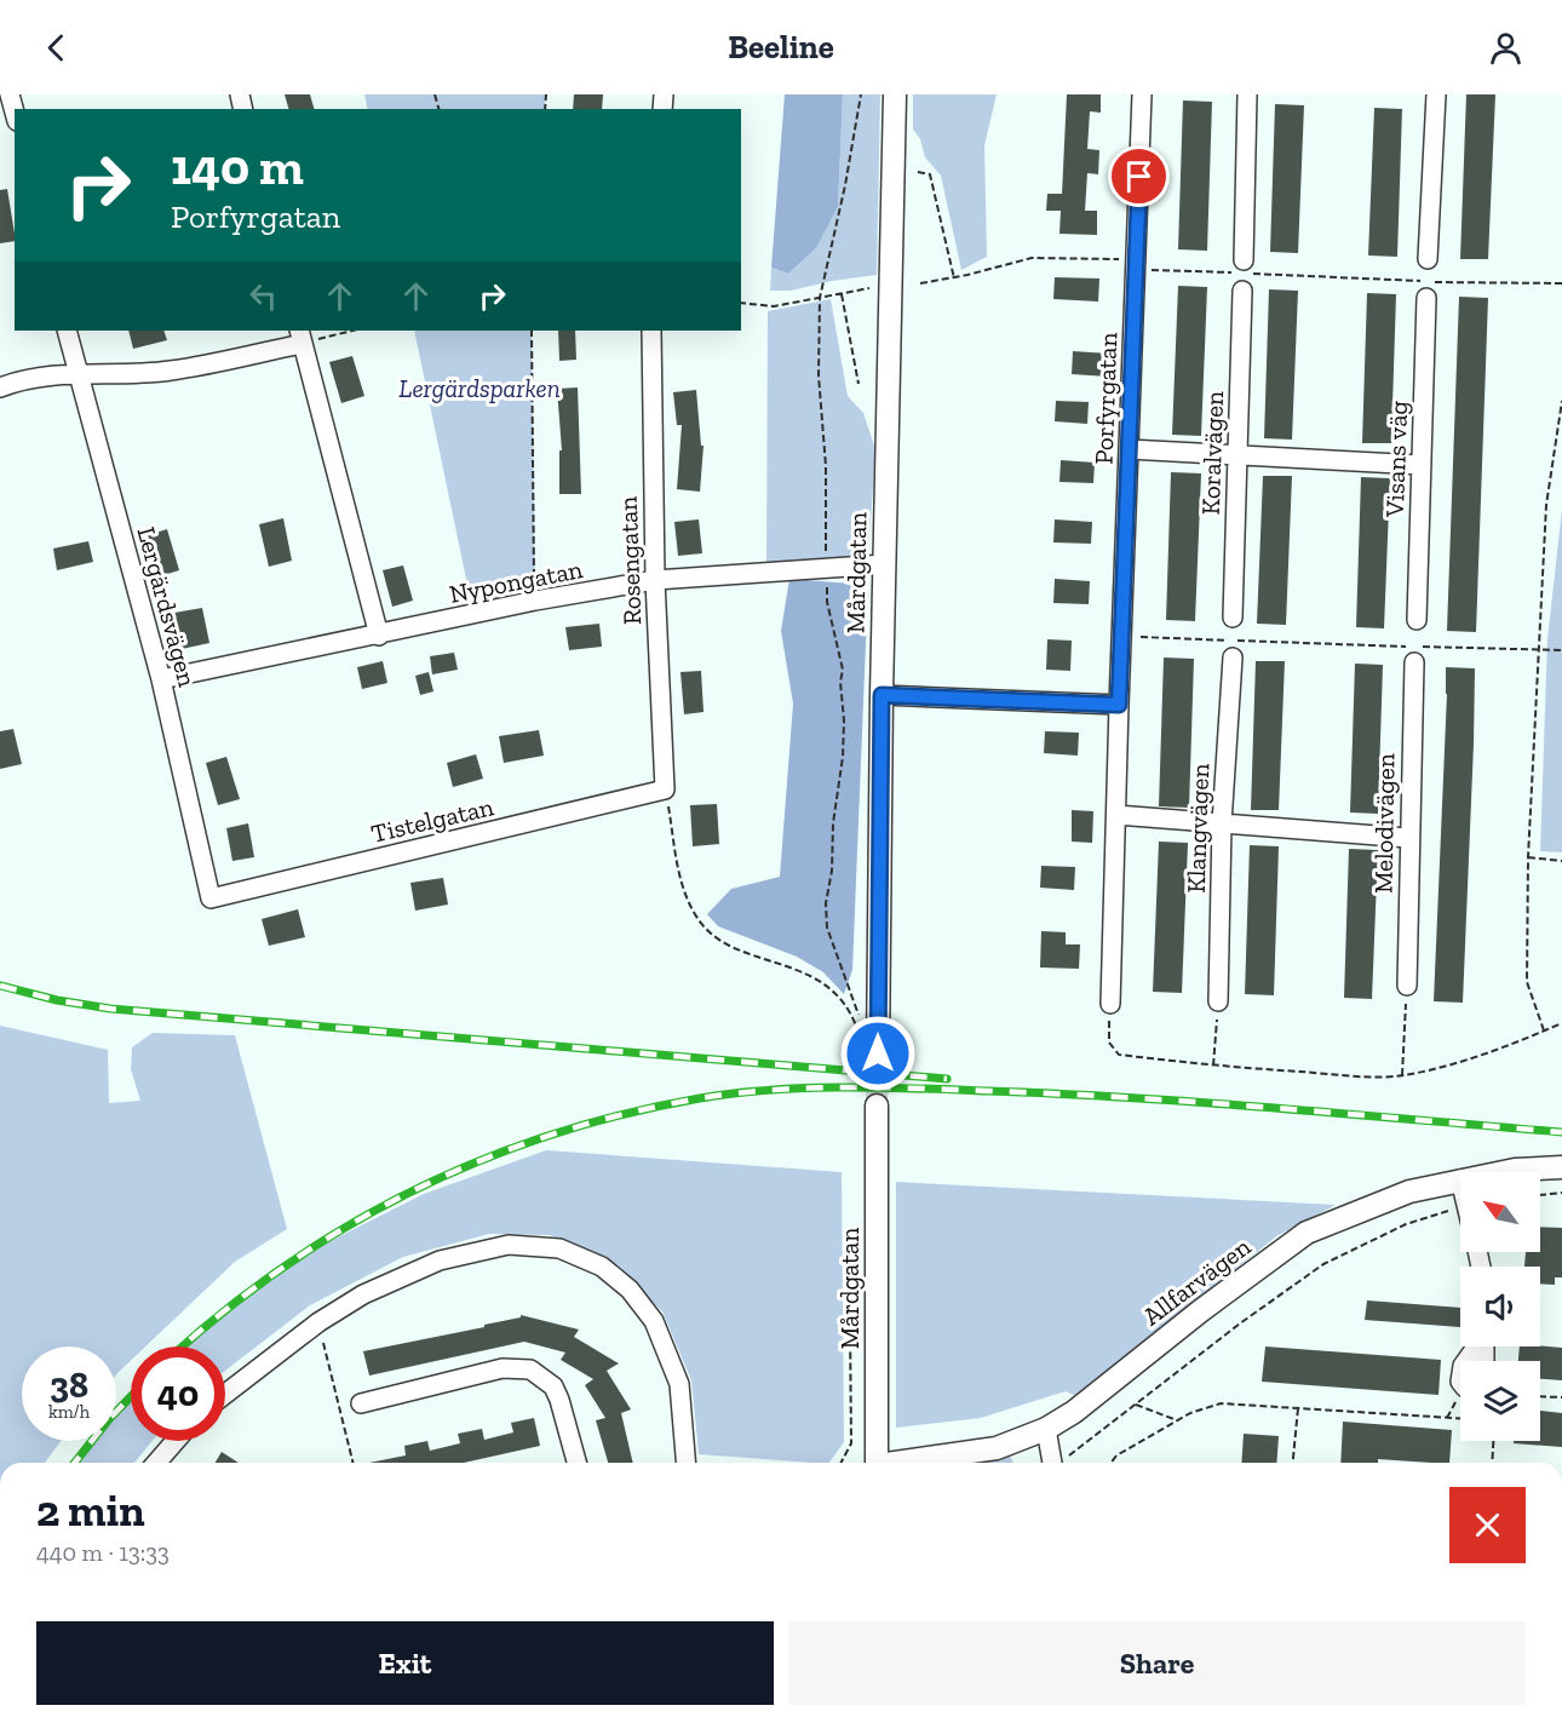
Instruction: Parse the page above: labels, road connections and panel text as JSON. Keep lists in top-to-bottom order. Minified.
{"streets":{"street":["Porfyrgatan","Koralvägen","Visans väg","Rosengatan","Mårdgatan","Nypongatan","Lergärdsvägen","Tistelgatan","Melodivägen","Klangvägen","Allfarvägen"]},"crossings":[["Rosengatan","Nypongatan"],["Rosengatan","Tistelgatan"],["Mårdgatan","Nypongatan"],["Nypongatan","Lergärdsvägen"],["Lergärdsvägen","Tistelgatan"]],"parks":["Lergärdsparken"],"north":"top left","page":{"header":"Beeline","turn":["140 m","Porfyrgatan"],"speed":"38 km/h","limit":"40","heading":["2 min","440 m · 13:33"],"buttons":["Exit","Share"]}}
